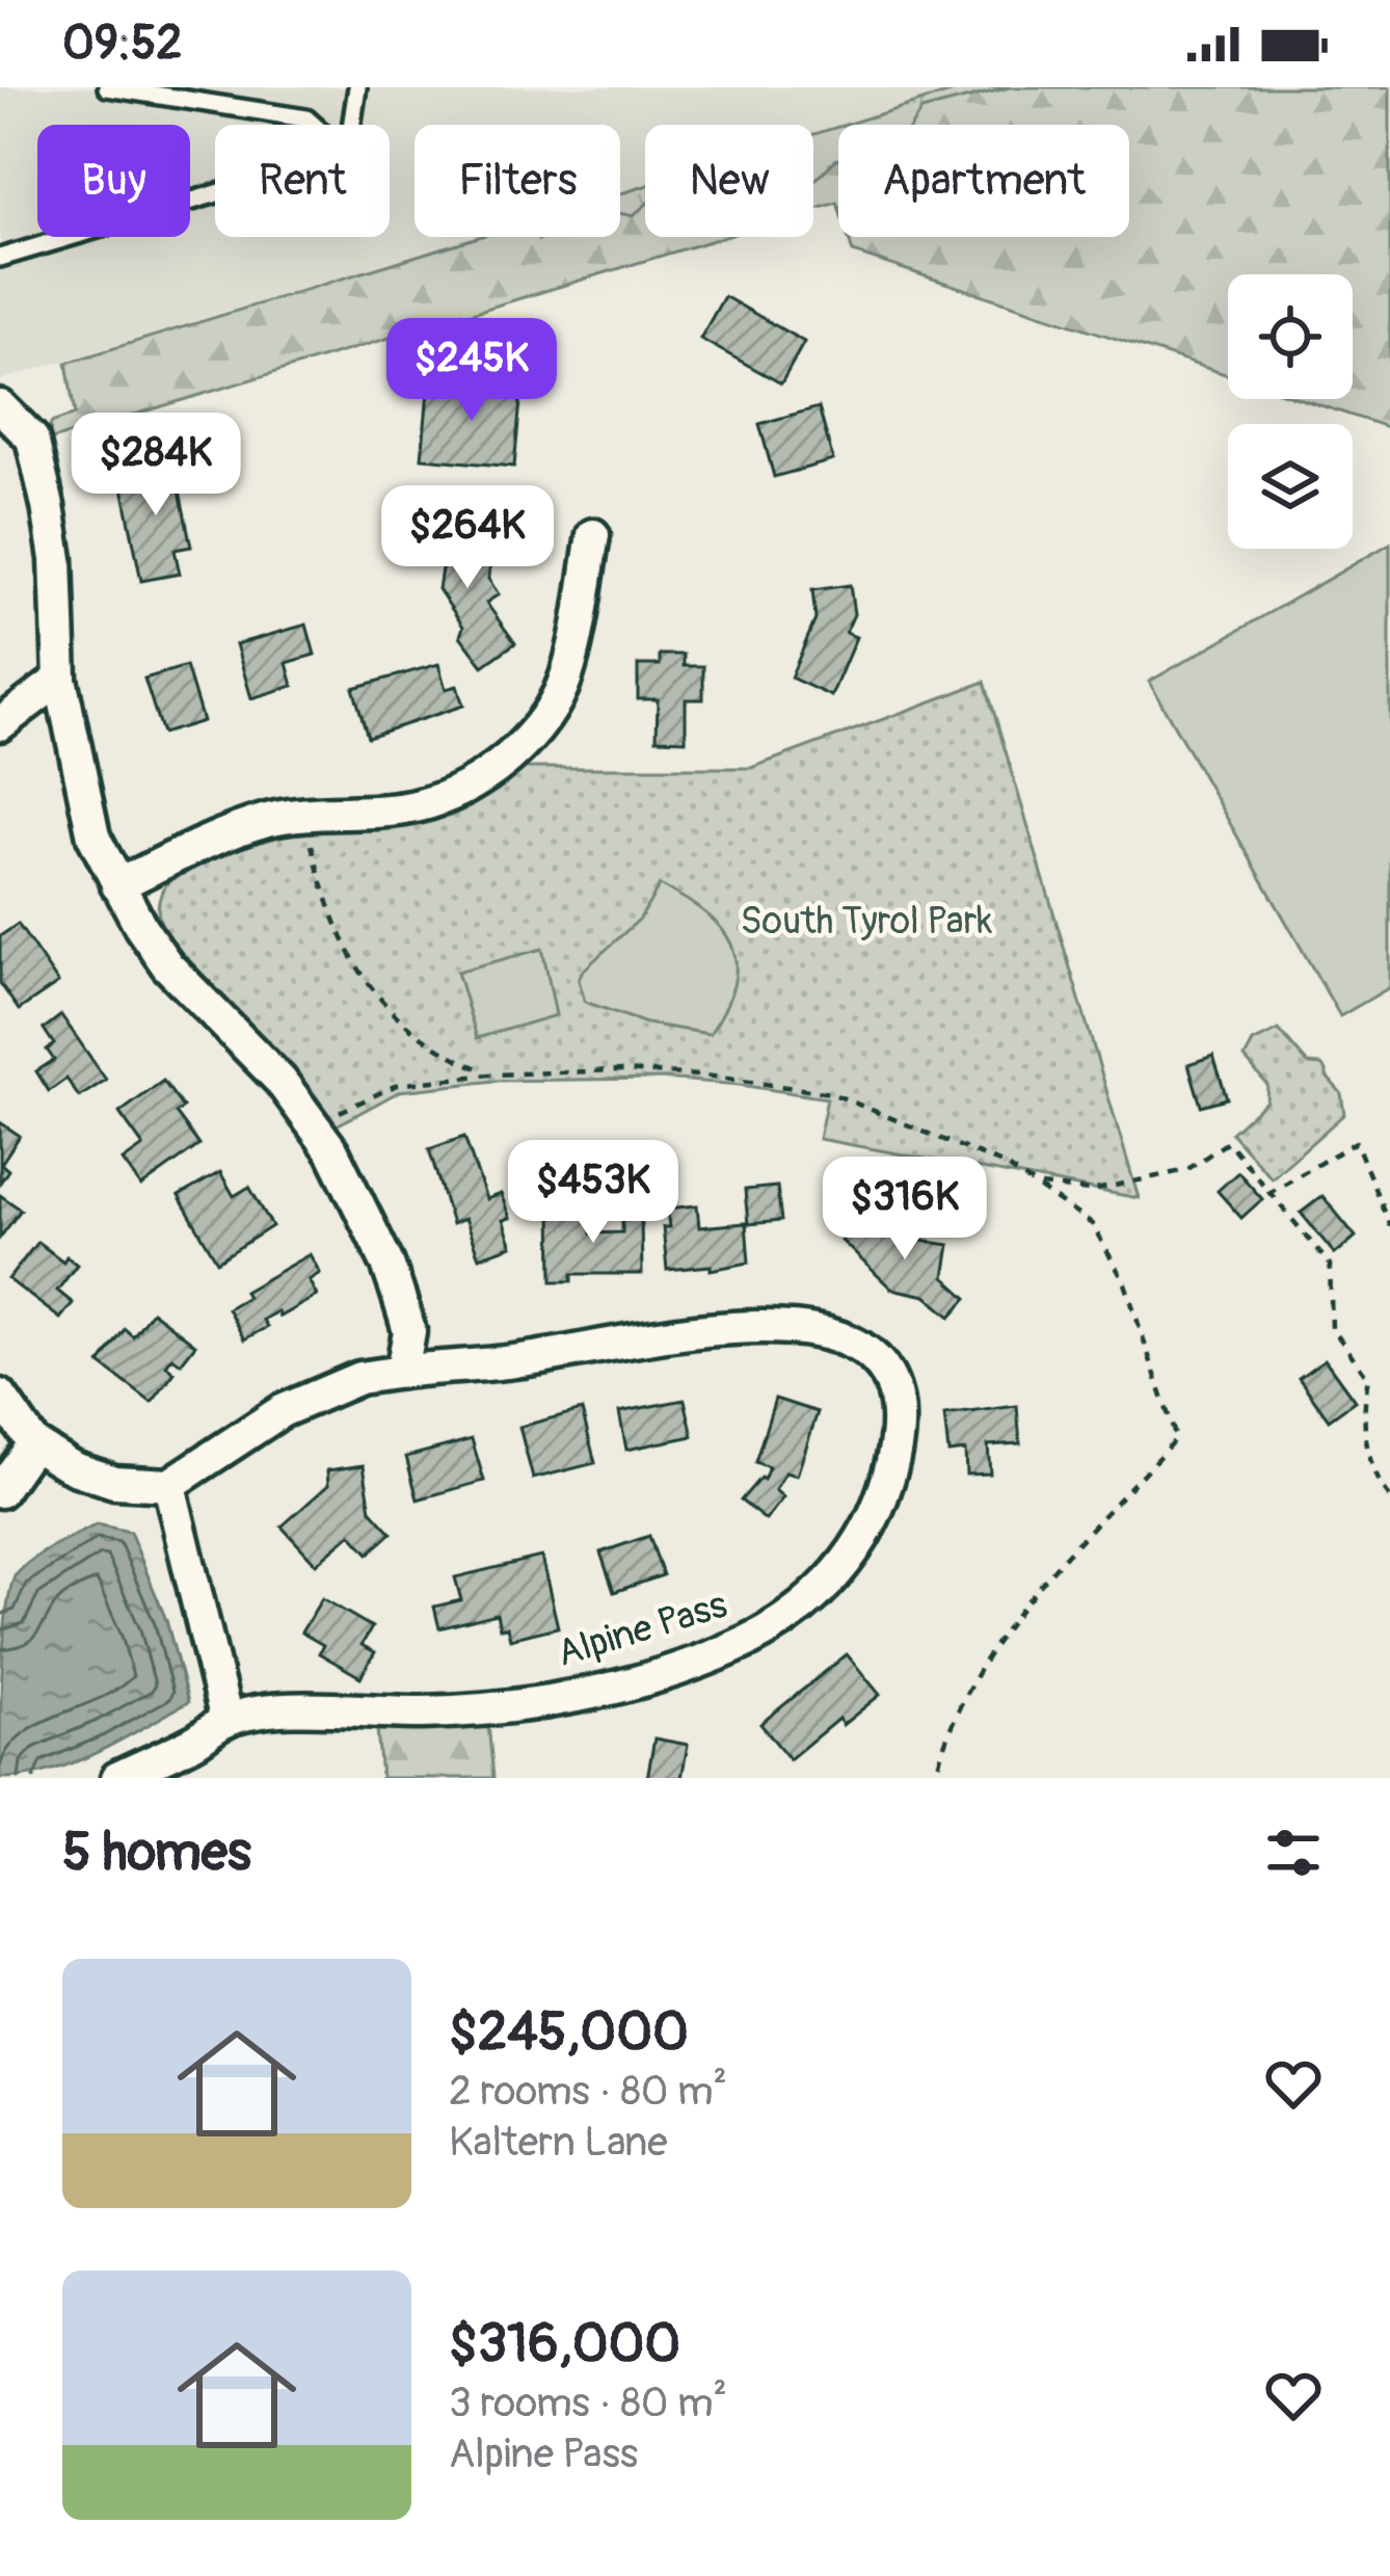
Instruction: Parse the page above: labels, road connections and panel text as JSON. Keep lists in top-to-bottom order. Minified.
{"streets":{"street":["Alpine Pass"]},"parks":["South Tyrol Park"],"page":{"status":"09:52","chip":["Buy","Rent","Filters","New","Apartment"],"price":["$245K","$284K","$264K","$453K","$316K"],"heading":"5 homes","list":[{"name":"$245,000","note":"2 rooms · 80 m² · Kaltern Lane"},{"name":"$316,000","note":"3 rooms · 80 m² · Alpine Pass"}]}}
